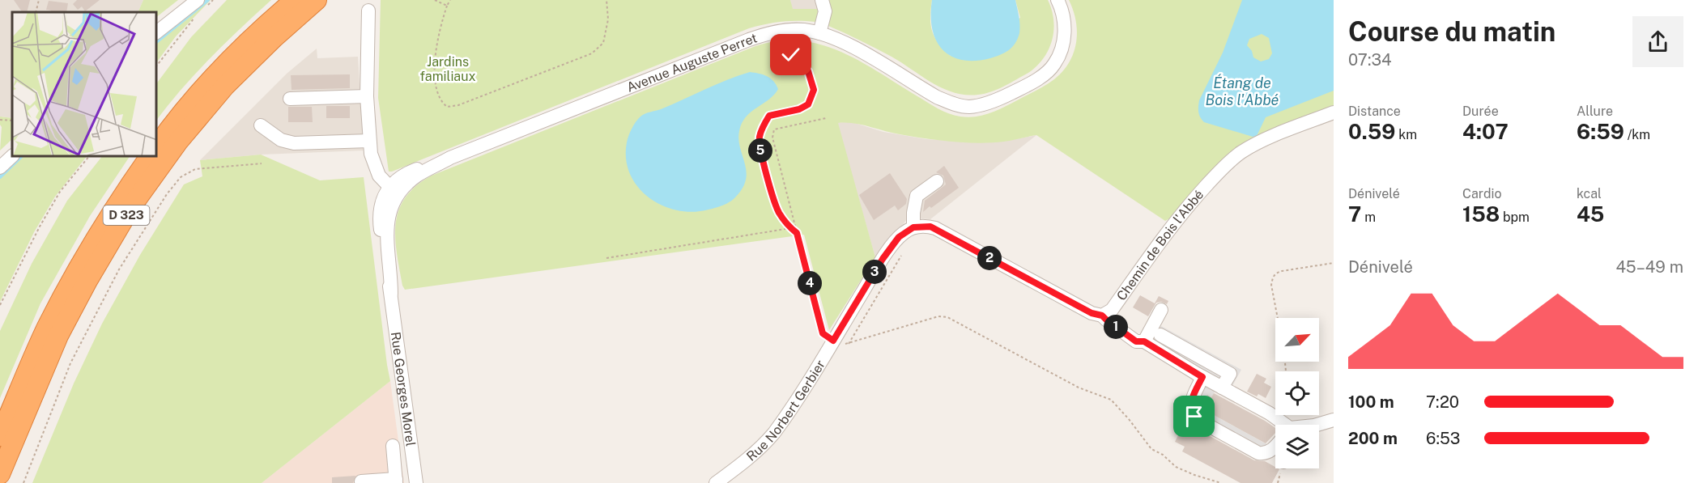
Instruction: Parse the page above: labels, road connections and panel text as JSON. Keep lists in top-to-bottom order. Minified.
{"streets":{"highway":["D 323"],"street":["Avenue Auguste Perret","Chemin de Bois l'Abbé","Rue Georges Morel","Rue Norbert Gerbier"]},"crossings":[["Avenue Auguste Perret","Rue Georges Morel"]],"water":["Étang de Bois l'Abbé"],"parks":["Jardins familiaux"],"north":"top right","page":{"heading":["Course du matin","07:34"],"stats":[["Distance","0.59 km"],["Durée","4:07"],["Allure","6:59 /km"],["Dénivelé","7 m"],["Cardio","158 bpm"],["kcal","45"]],"pins":["5","2","3","4","1"],"chart":["Dénivelé","45–49 m"],"list":[{"name":"100 m","note":"7:20"},{"name":"200 m","note":"6:53"}]}}
